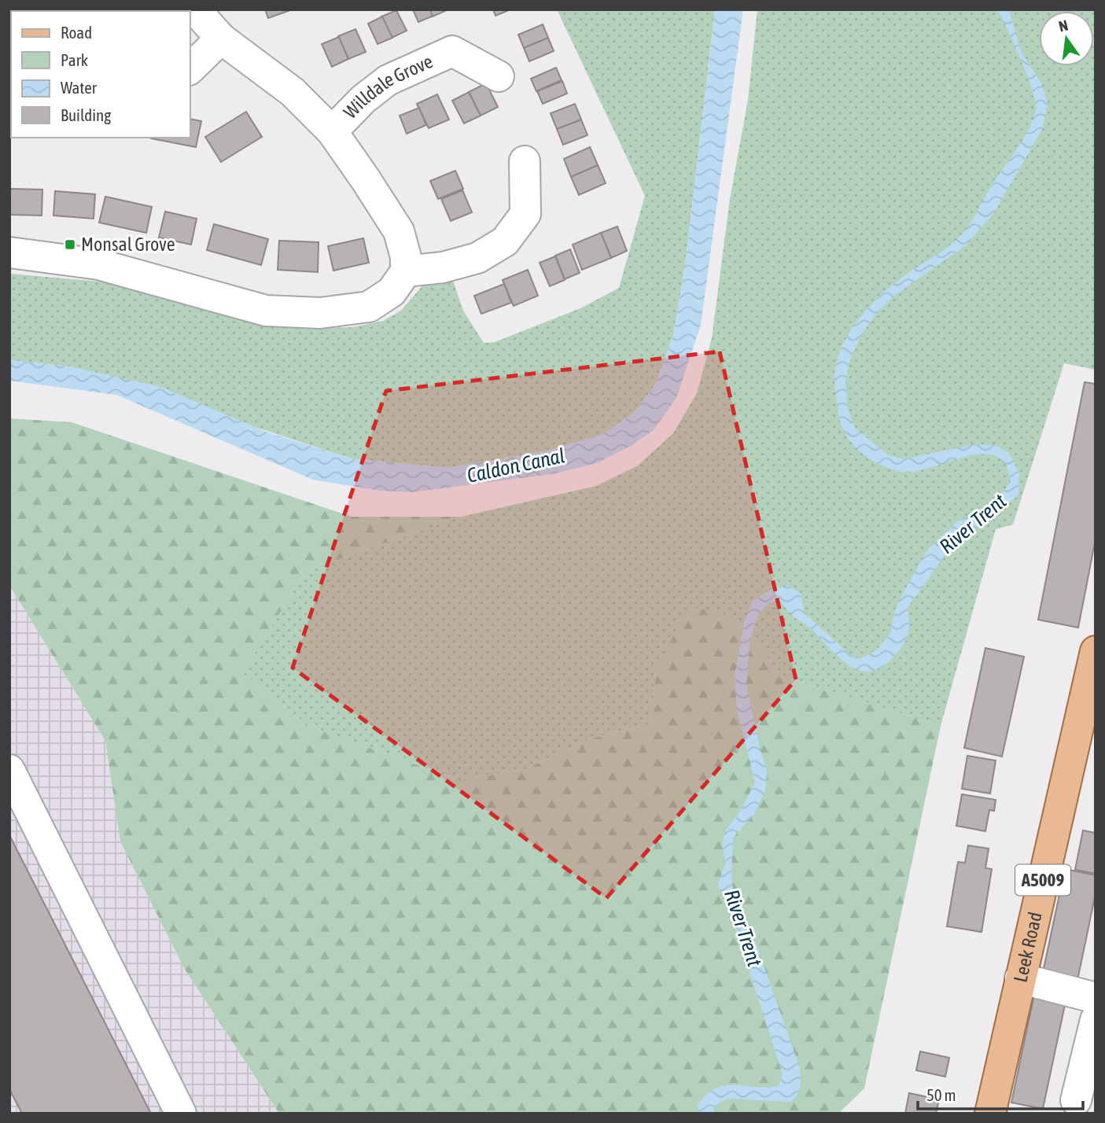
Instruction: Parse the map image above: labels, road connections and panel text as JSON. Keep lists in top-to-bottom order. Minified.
{"streets":{"main road":["A5009","Leek Road"],"street":["Willdale Grove"]},"water":["Caldon Canal","River Trent"],"places":{"transit":["Monsal Grove"]},"legend":["Road","Park","Water","Building"],"scale_bar":"50 m","north":"top"}
